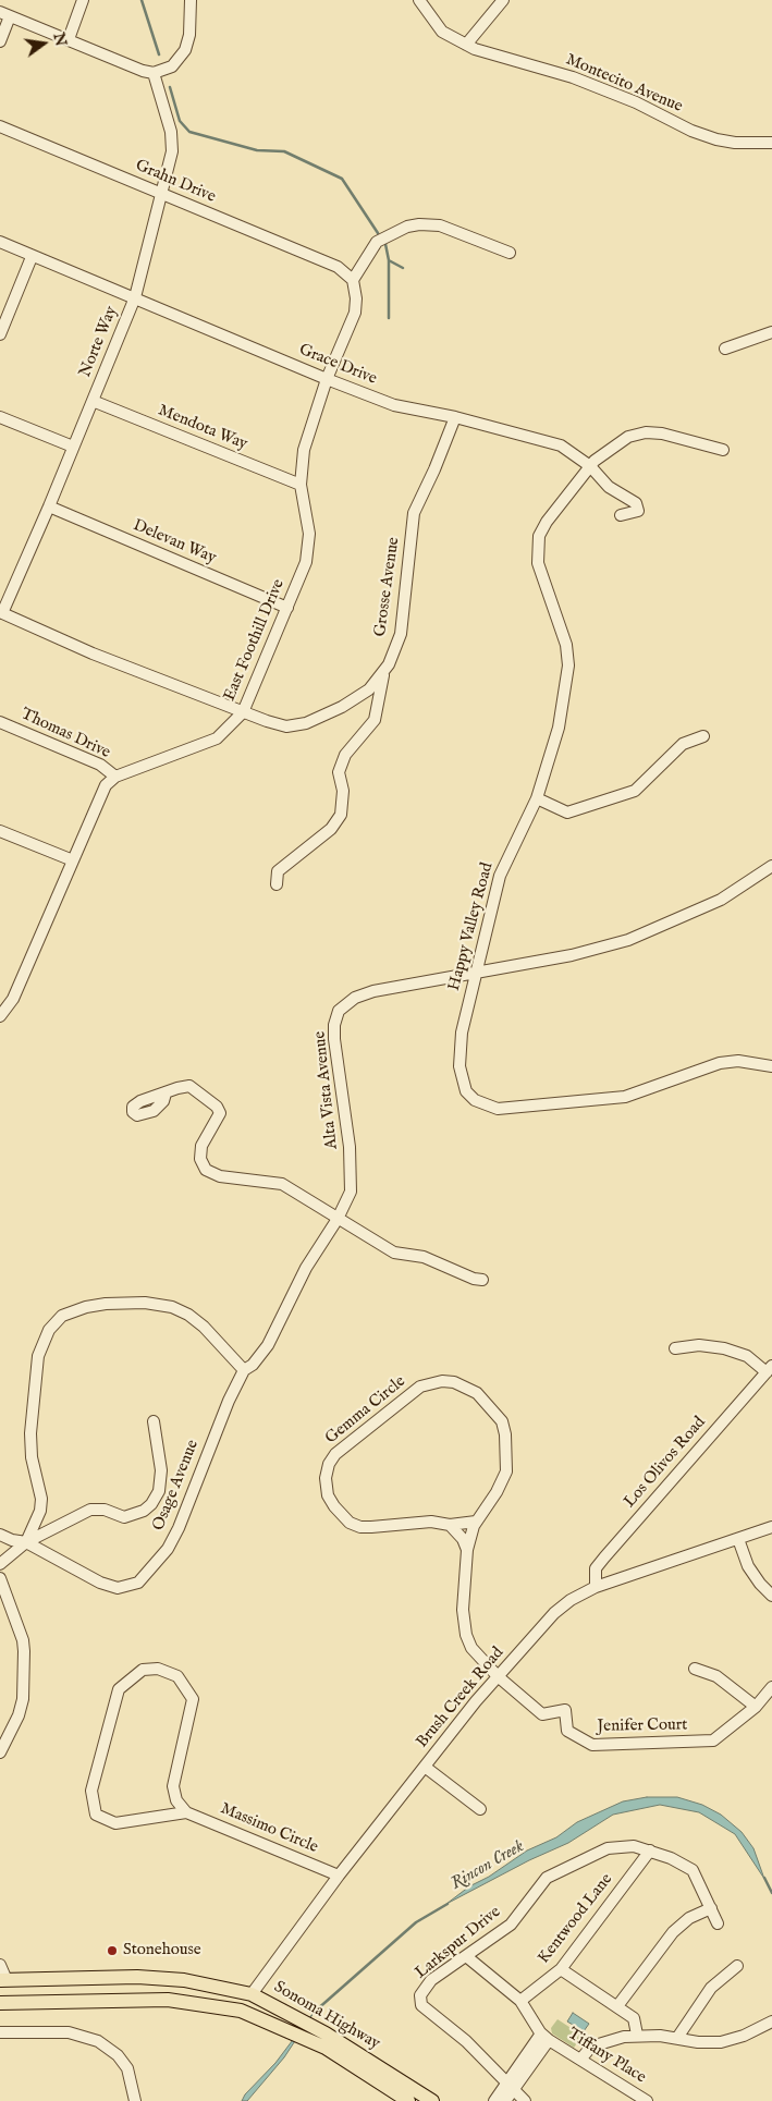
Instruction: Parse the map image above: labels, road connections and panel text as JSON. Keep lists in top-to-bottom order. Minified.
{"streets":{"main road":["Sonoma Highway"],"street":["Montecito Avenue","Grahn Drive","Norte Way","Grace Drive","Mendota Way","Delevan Way","Grosse Avenue","East Foothill Drive","Thomas Drive","Happy Valley Road","Alta Vista Avenue","Gemma Circle","Los Olivos Road","Osage Avenue","Brush Creek Road","Jenifer Court","Massimo Circle","Kentwood Lane","Larkspur Drive","Tiffany Place"]},"crossings":[["Grahn Drive","Norte Way"],["Grahn Drive","East Foothill Drive"],["Norte Way","Grace Drive"],["Norte Way","Mendota Way"],["Norte Way","Delevan Way"],["Norte Way","Grosse Avenue"],["Grace Drive","Grosse Avenue"],["Grace Drive","East Foothill Drive"],["Grace Drive","Happy Valley Road"],["Mendota Way","East Foothill Drive"],["Delevan Way","East Foothill Drive"],["Grosse Avenue","East Foothill Drive"],["East Foothill Drive","Thomas Drive"],["Happy Valley Road","Alta Vista Avenue"],["Alta Vista Avenue","Osage Avenue"],["Gemma Circle","Brush Creek Road"],["Gemma Circle","Jenifer Court"],["Los Olivos Road","Brush Creek Road"],["Brush Creek Road","Jenifer Court"],["Brush Creek Road","Massimo Circle"],["Brush Creek Road","Sonoma Highway"],["Kentwood Lane","Larkspur Drive"]],"water":["Rincon Creek"],"places":["Stonehouse"],"north":"right"}
